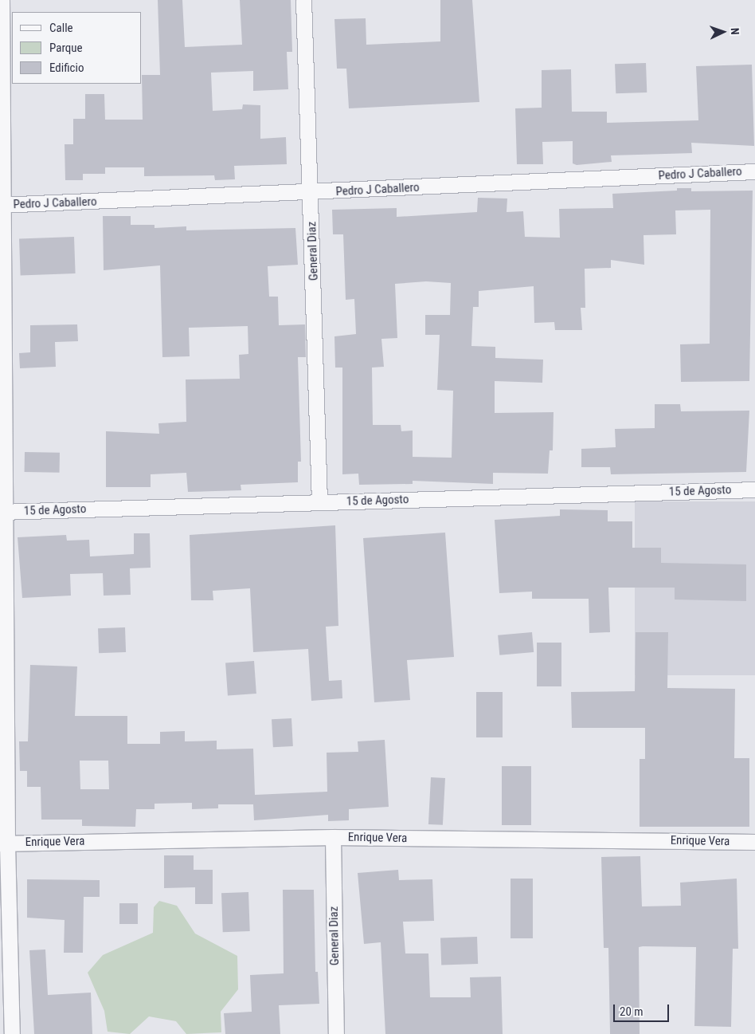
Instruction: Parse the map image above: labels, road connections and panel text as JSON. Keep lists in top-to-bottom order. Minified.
{"streets":{"street":["Pedro J Caballero","General Diaz","15 de Agosto","Enrique Vera"]},"crossings":[["Pedro J Caballero","General Diaz"],["General Diaz","15 de Agosto"],["General Diaz","Enrique Vera"]],"legend":["Calle","Parque","Edificio"],"scale_bar":"20 m","north":"right"}
